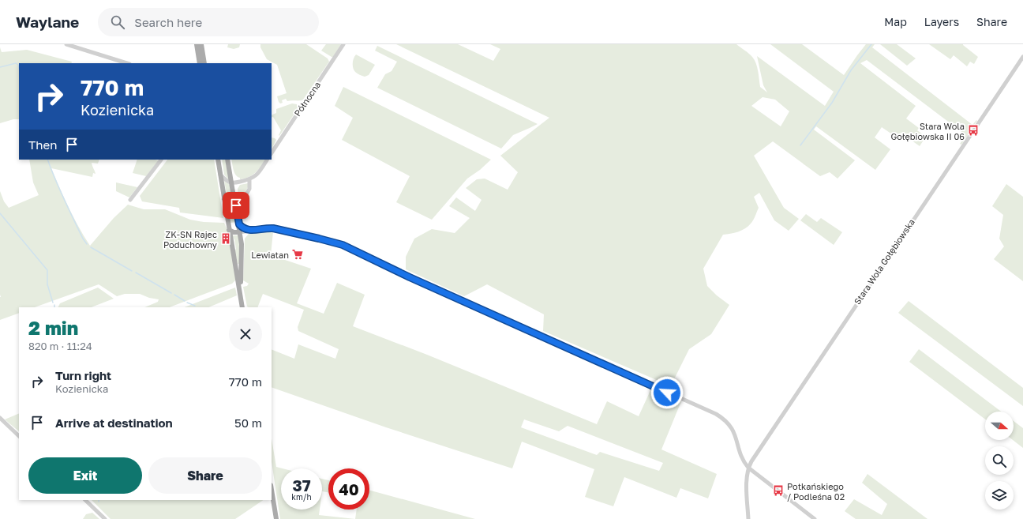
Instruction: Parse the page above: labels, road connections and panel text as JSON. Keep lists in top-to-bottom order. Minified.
{"streets":{"street":["Północna","Stara Wola Gołębiowska"]},"places":{"bus stop":["Stara Wola Gołębiowska II 06","Potkańskiego / Podleśna 02"],"building":["ZK-SN Rajec Poduchowny"],"supermarket":["Lewiatan"]},"north":"right","page":{"header":"Waylane","search":"Search here","nav":["Map","Layers","Share"],"turn":["770 m","Kozienicka"],"then":"Then","heading":["2 min","820 m · 11:24"],"list":[{"name":"Turn right","note":"Kozienicka","value":"770 m"},{"name":"Arrive at destination","value":"50 m"}],"buttons":["Exit","Share"],"speed":"37 km/h","limit":"40"}}
